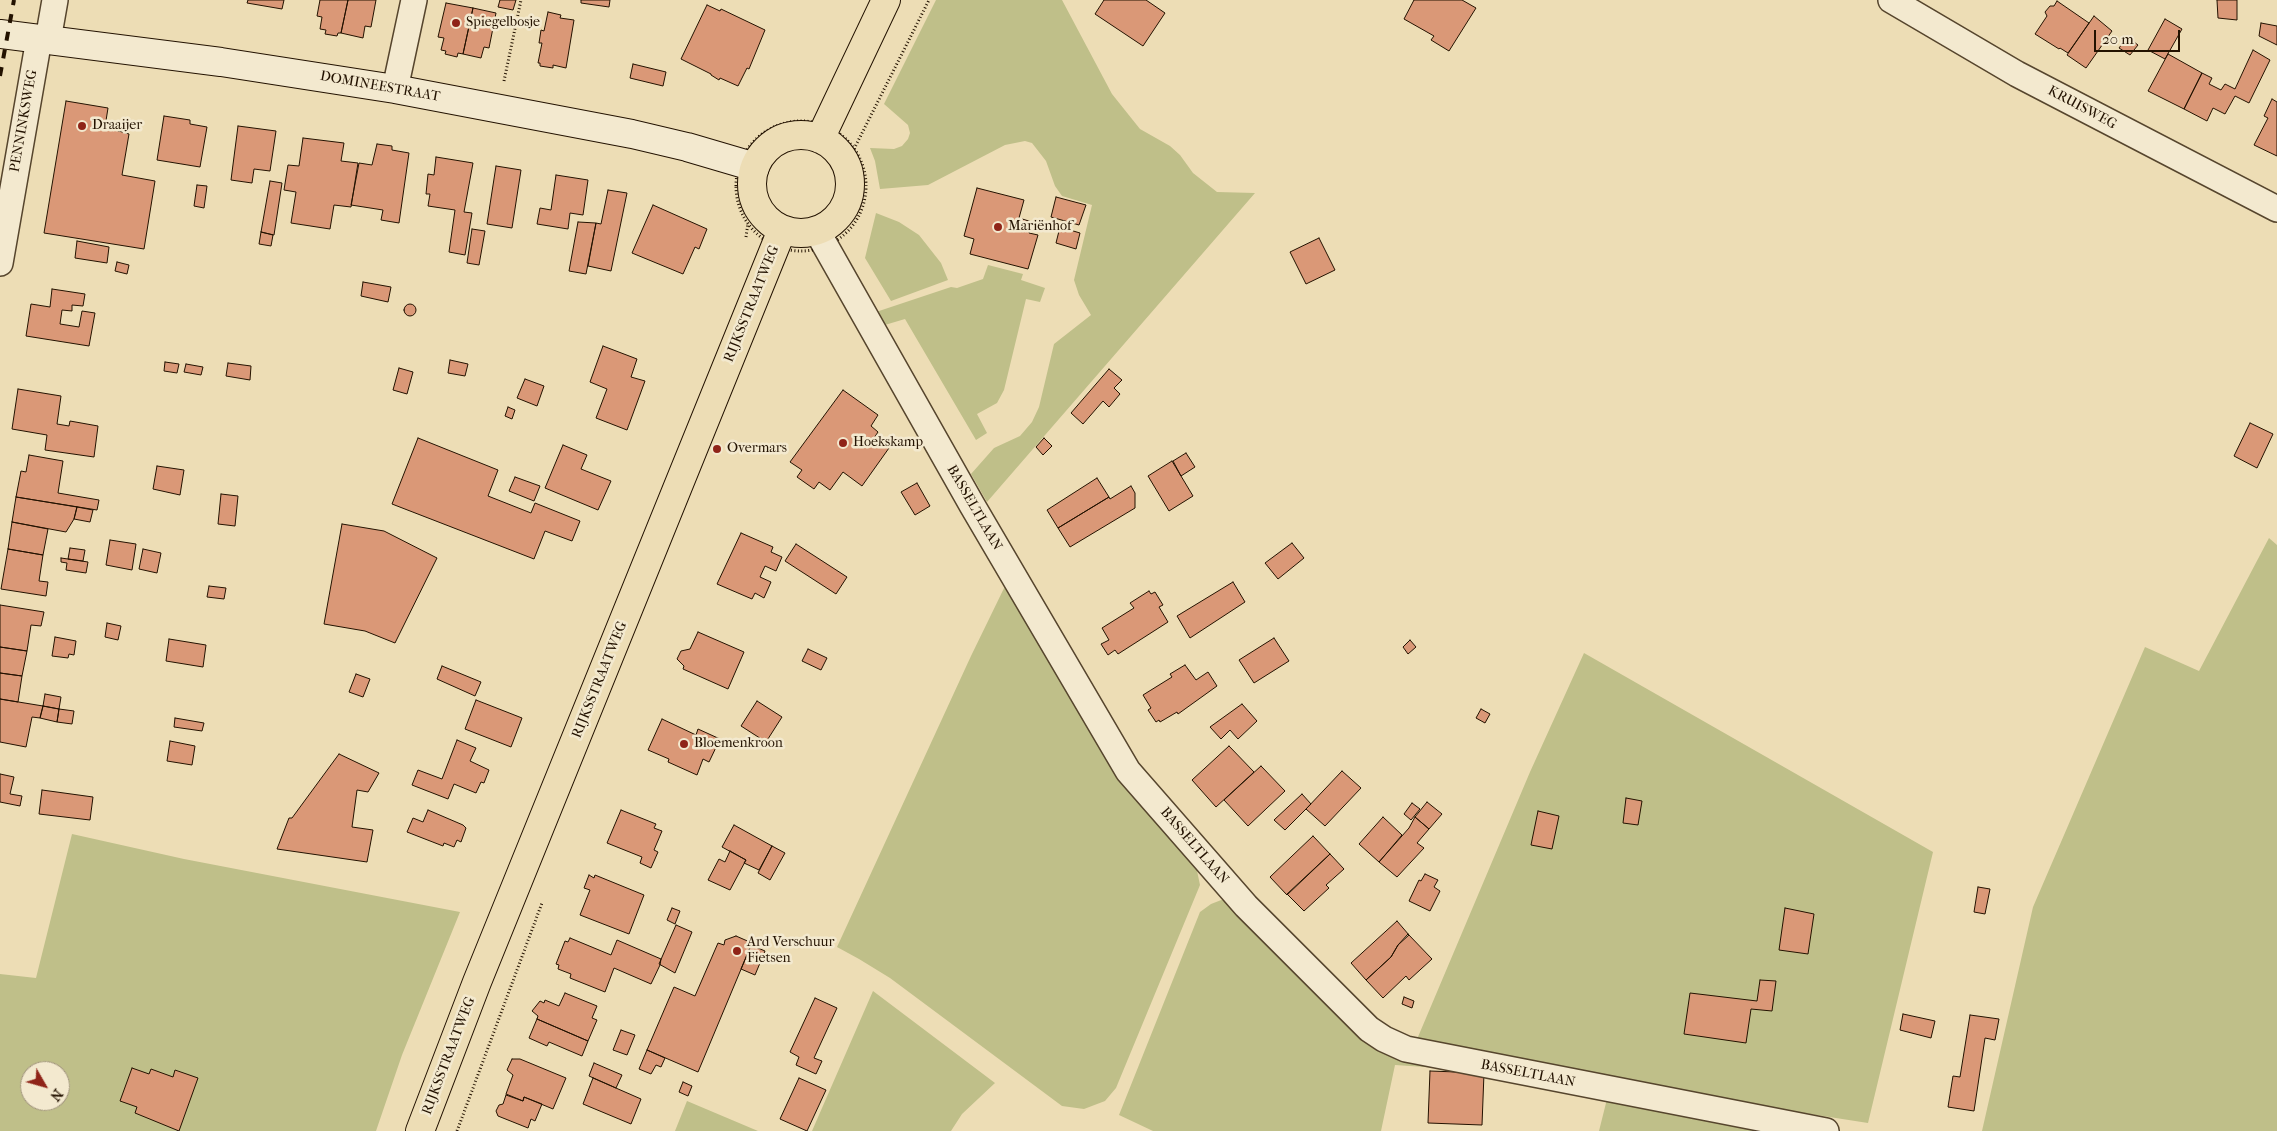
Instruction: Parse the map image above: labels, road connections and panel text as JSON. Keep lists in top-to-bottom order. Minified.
{"streets":{"main road":["DOMINEESTRAAT","RIJKSSTRAATWEG"],"street":["KRUISWEG","PENNINKSWEG","BASSELTLAAN"]},"crossings":[["DOMINEESTRAAT","PENNINKSWEG"],["DOMINEESTRAAT","RIJKSSTRAATWEG"],["DOMINEESTRAAT","BASSELTLAAN"],["RIJKSSTRAATWEG","BASSELTLAAN"]],"places":["Spiegelbosje","Draaijer","Mariënhof","Hoekskamp","Overmars","Bloemenkroon","Ard Verschuur Fietsen"],"scale_bar":"20 m","north":"bottom right"}
